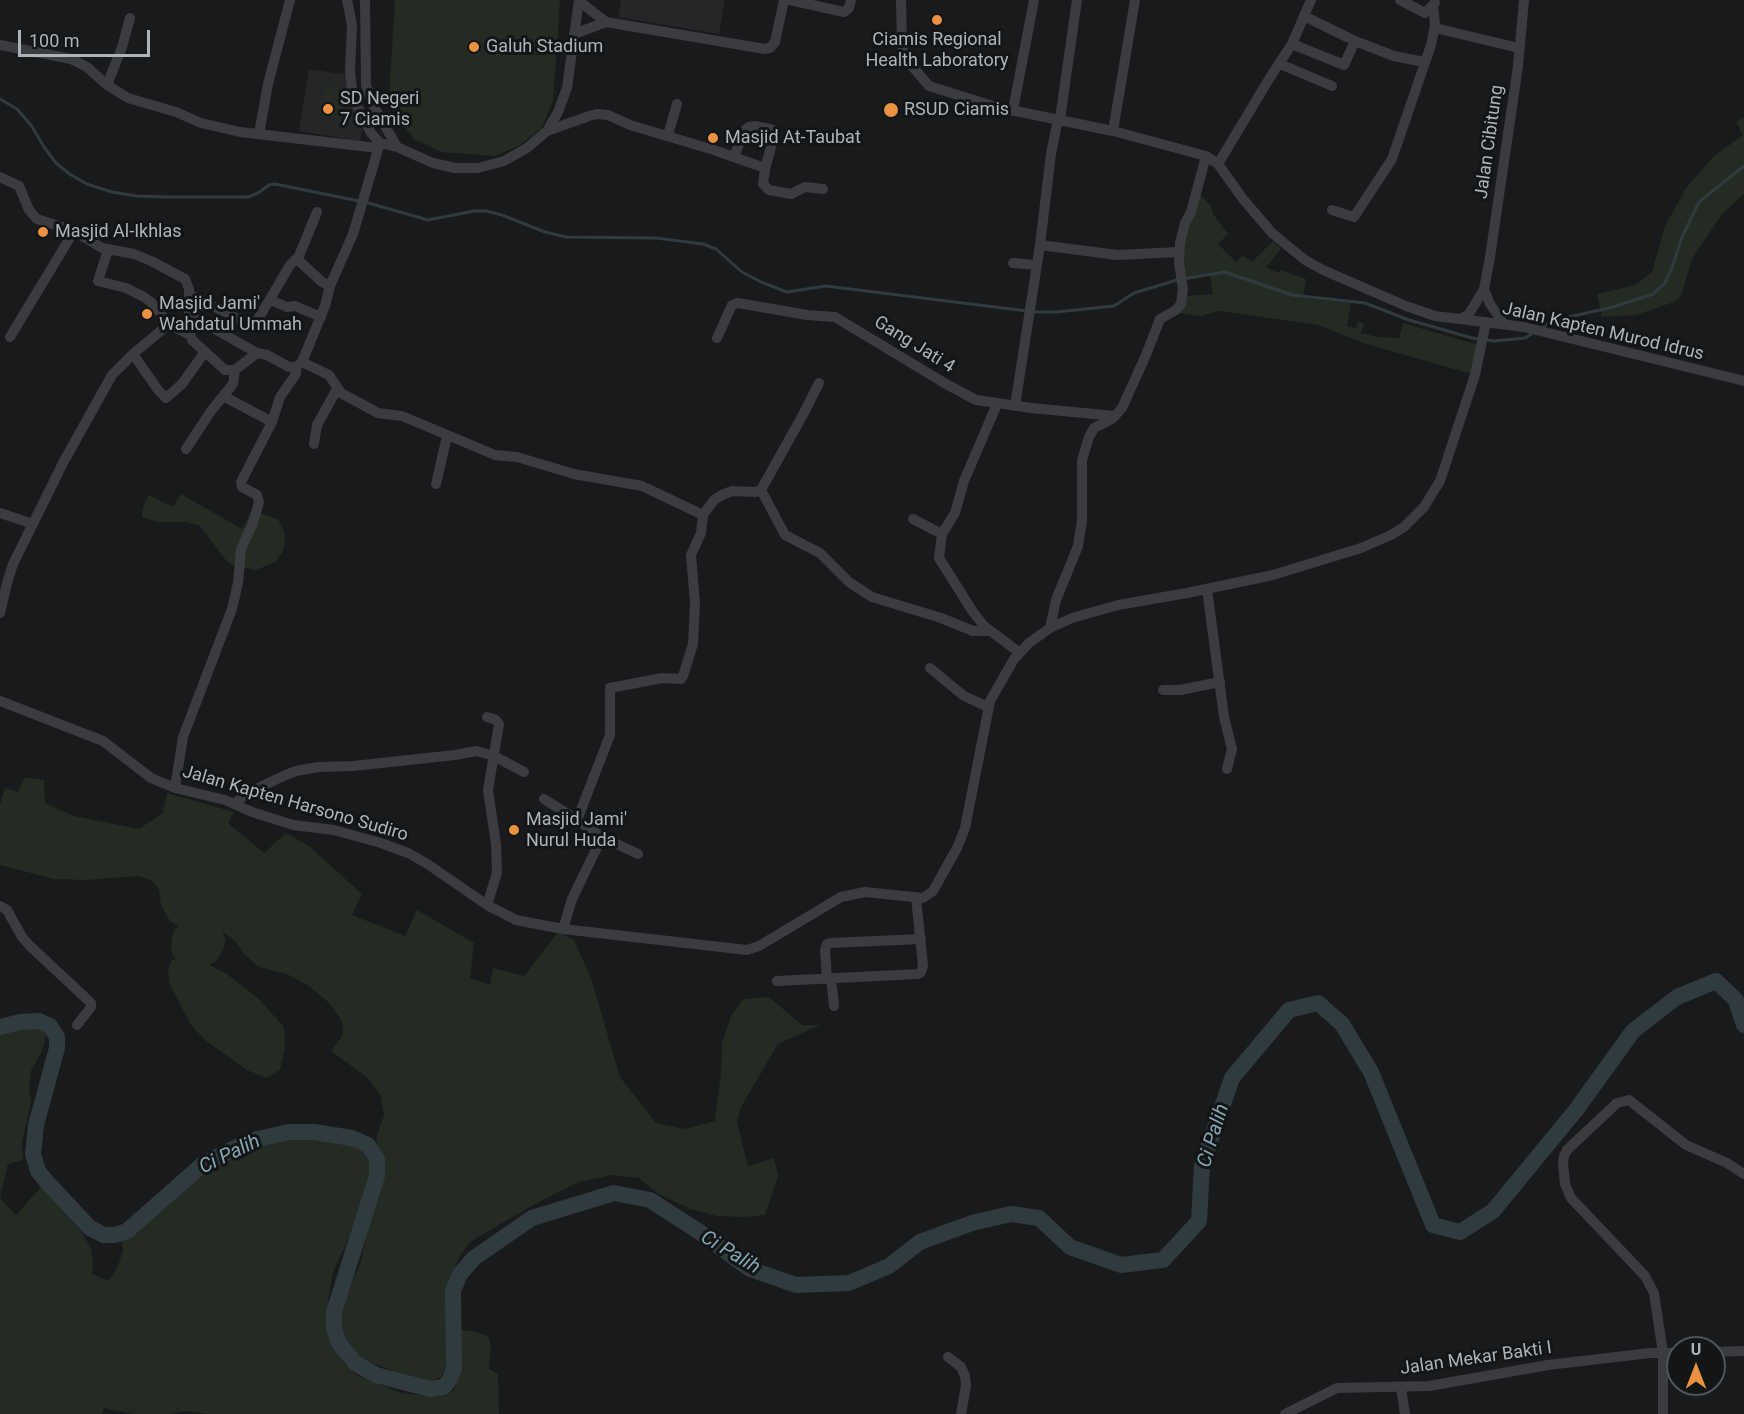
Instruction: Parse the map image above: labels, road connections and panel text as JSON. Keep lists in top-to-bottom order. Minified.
{"streets":{"street":["Jalan Cibitung","Jalan Kapten Murod Idrus","Gang Jati 4","Jalan Kapten Harsono Sudiro","Jalan Mekar Bakti I"]},"water":["Ci Palih"],"places":["Ciamis Regional Health Laboratory","Galuh Stadium","SD Negeri 7 Ciamis","RSUD Ciamis","Masjid At-Taubat","Masjid Al-Ikhlas","Masjid Jami' Wahdatul Ummah","Masjid Jami' Nurul Huda"],"scale_bar":"100 m","north":"top"}
